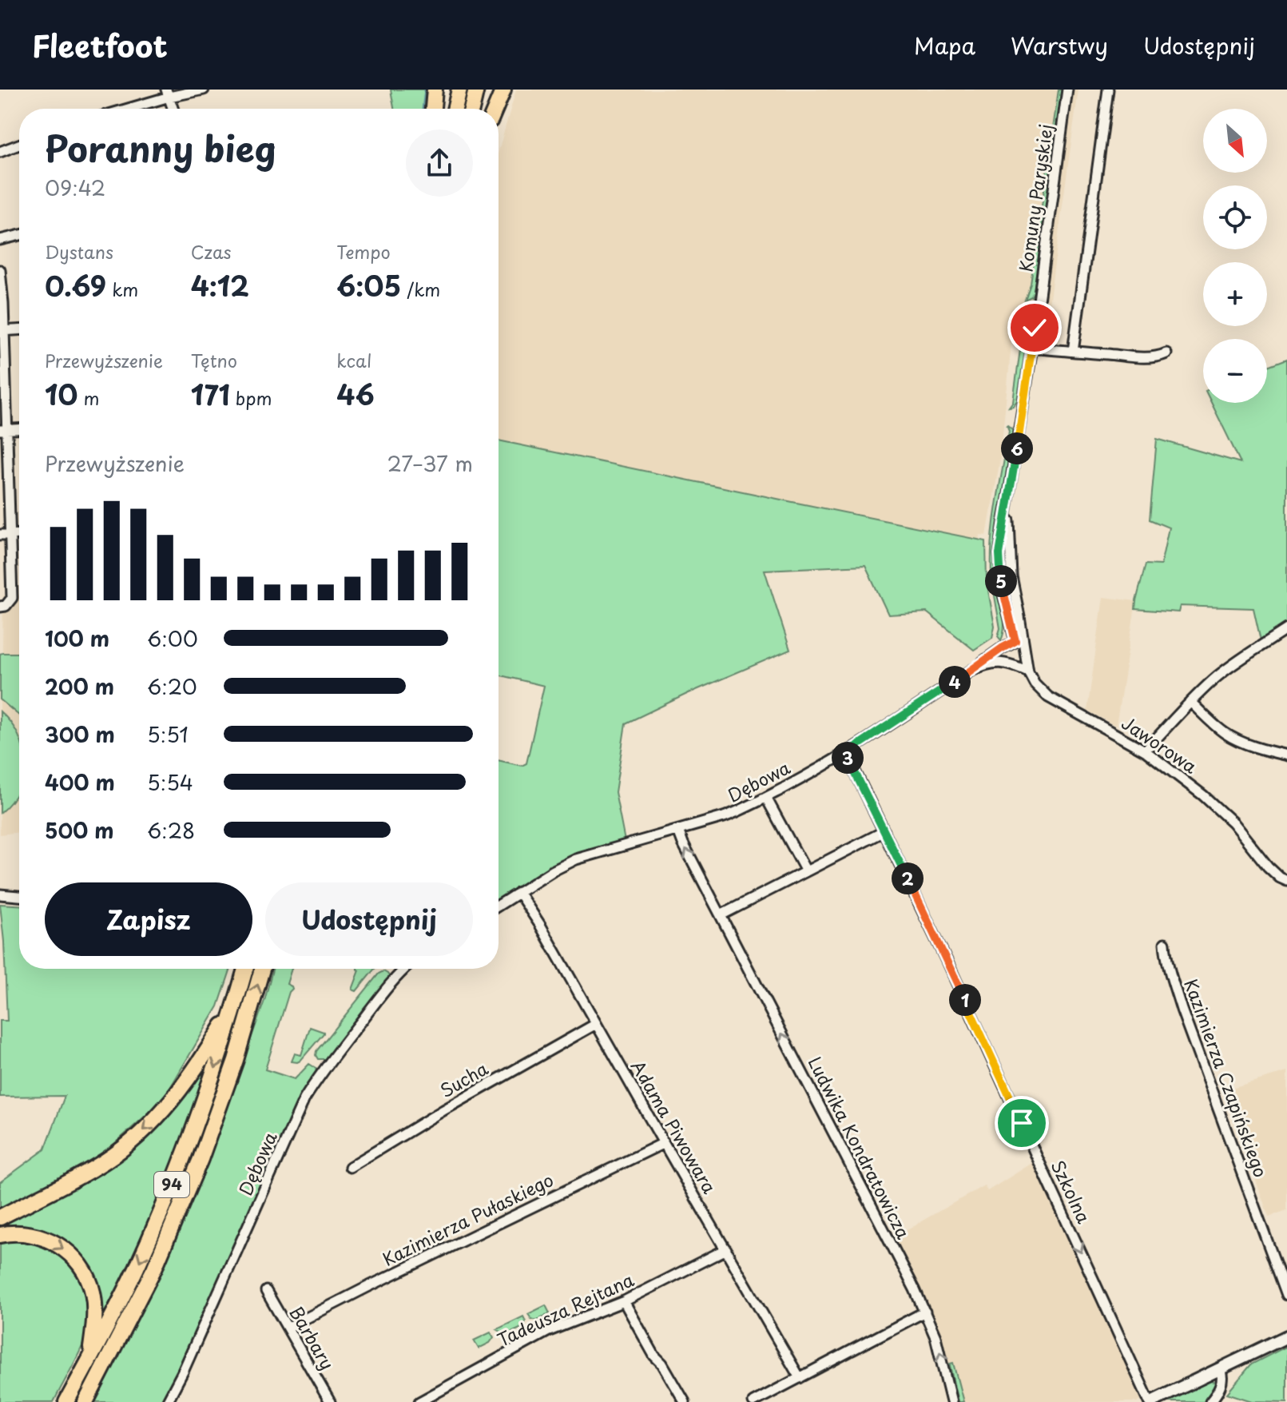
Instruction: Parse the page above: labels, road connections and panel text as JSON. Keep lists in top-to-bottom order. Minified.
{"streets":{"main road":["94"],"street":["Komuny Paryskiej","Jaworowa","Dębowa","Kazimierza Czapińskiego","Sucha","Adama Piwowara","Ludwika Kondratowicza","Szkolna","Kazimierza Pułaskiego","Tadeusza Rejtana","Barbary"]},"crossings":[["Komuny Paryskiej","Jaworowa"],["Jaworowa","Dębowa"],["Dębowa","Adama Piwowara"],["Dębowa","Ludwika Kondratowicza"],["Dębowa","Szkolna"],["Sucha","Adama Piwowara"],["Adama Piwowara","Kazimierza Pułaskiego"],["Adama Piwowara","Tadeusza Rejtana"],["Kazimierza Pułaskiego","Barbary"]],"one_way":["Ludwika Kondratowicza","Szkolna"],"north":"bottom right","page":{"header":"Fleetfoot","nav":["Mapa","Warstwy","Udostępnij"],"map_buttons":["+","−"],"heading":["Poranny bieg","09:42"],"stats":[["Dystans","0.69 km"],["Czas","4:12"],["Tempo","6:05 /km"],["Przewyższenie","10 m"],["Tętno","171 bpm"],["kcal","46"]],"pins":["6","5","4","3","2","1"],"chart":["Przewyższenie","27–37 m"],"list":[{"name":"100 m","note":"6:00"},{"name":"200 m","note":"6:20"},{"name":"300 m","note":"5:51"},{"name":"400 m","note":"5:54"},{"name":"500 m","note":"6:28"}],"buttons":["Zapisz","Udostępnij"]}}
